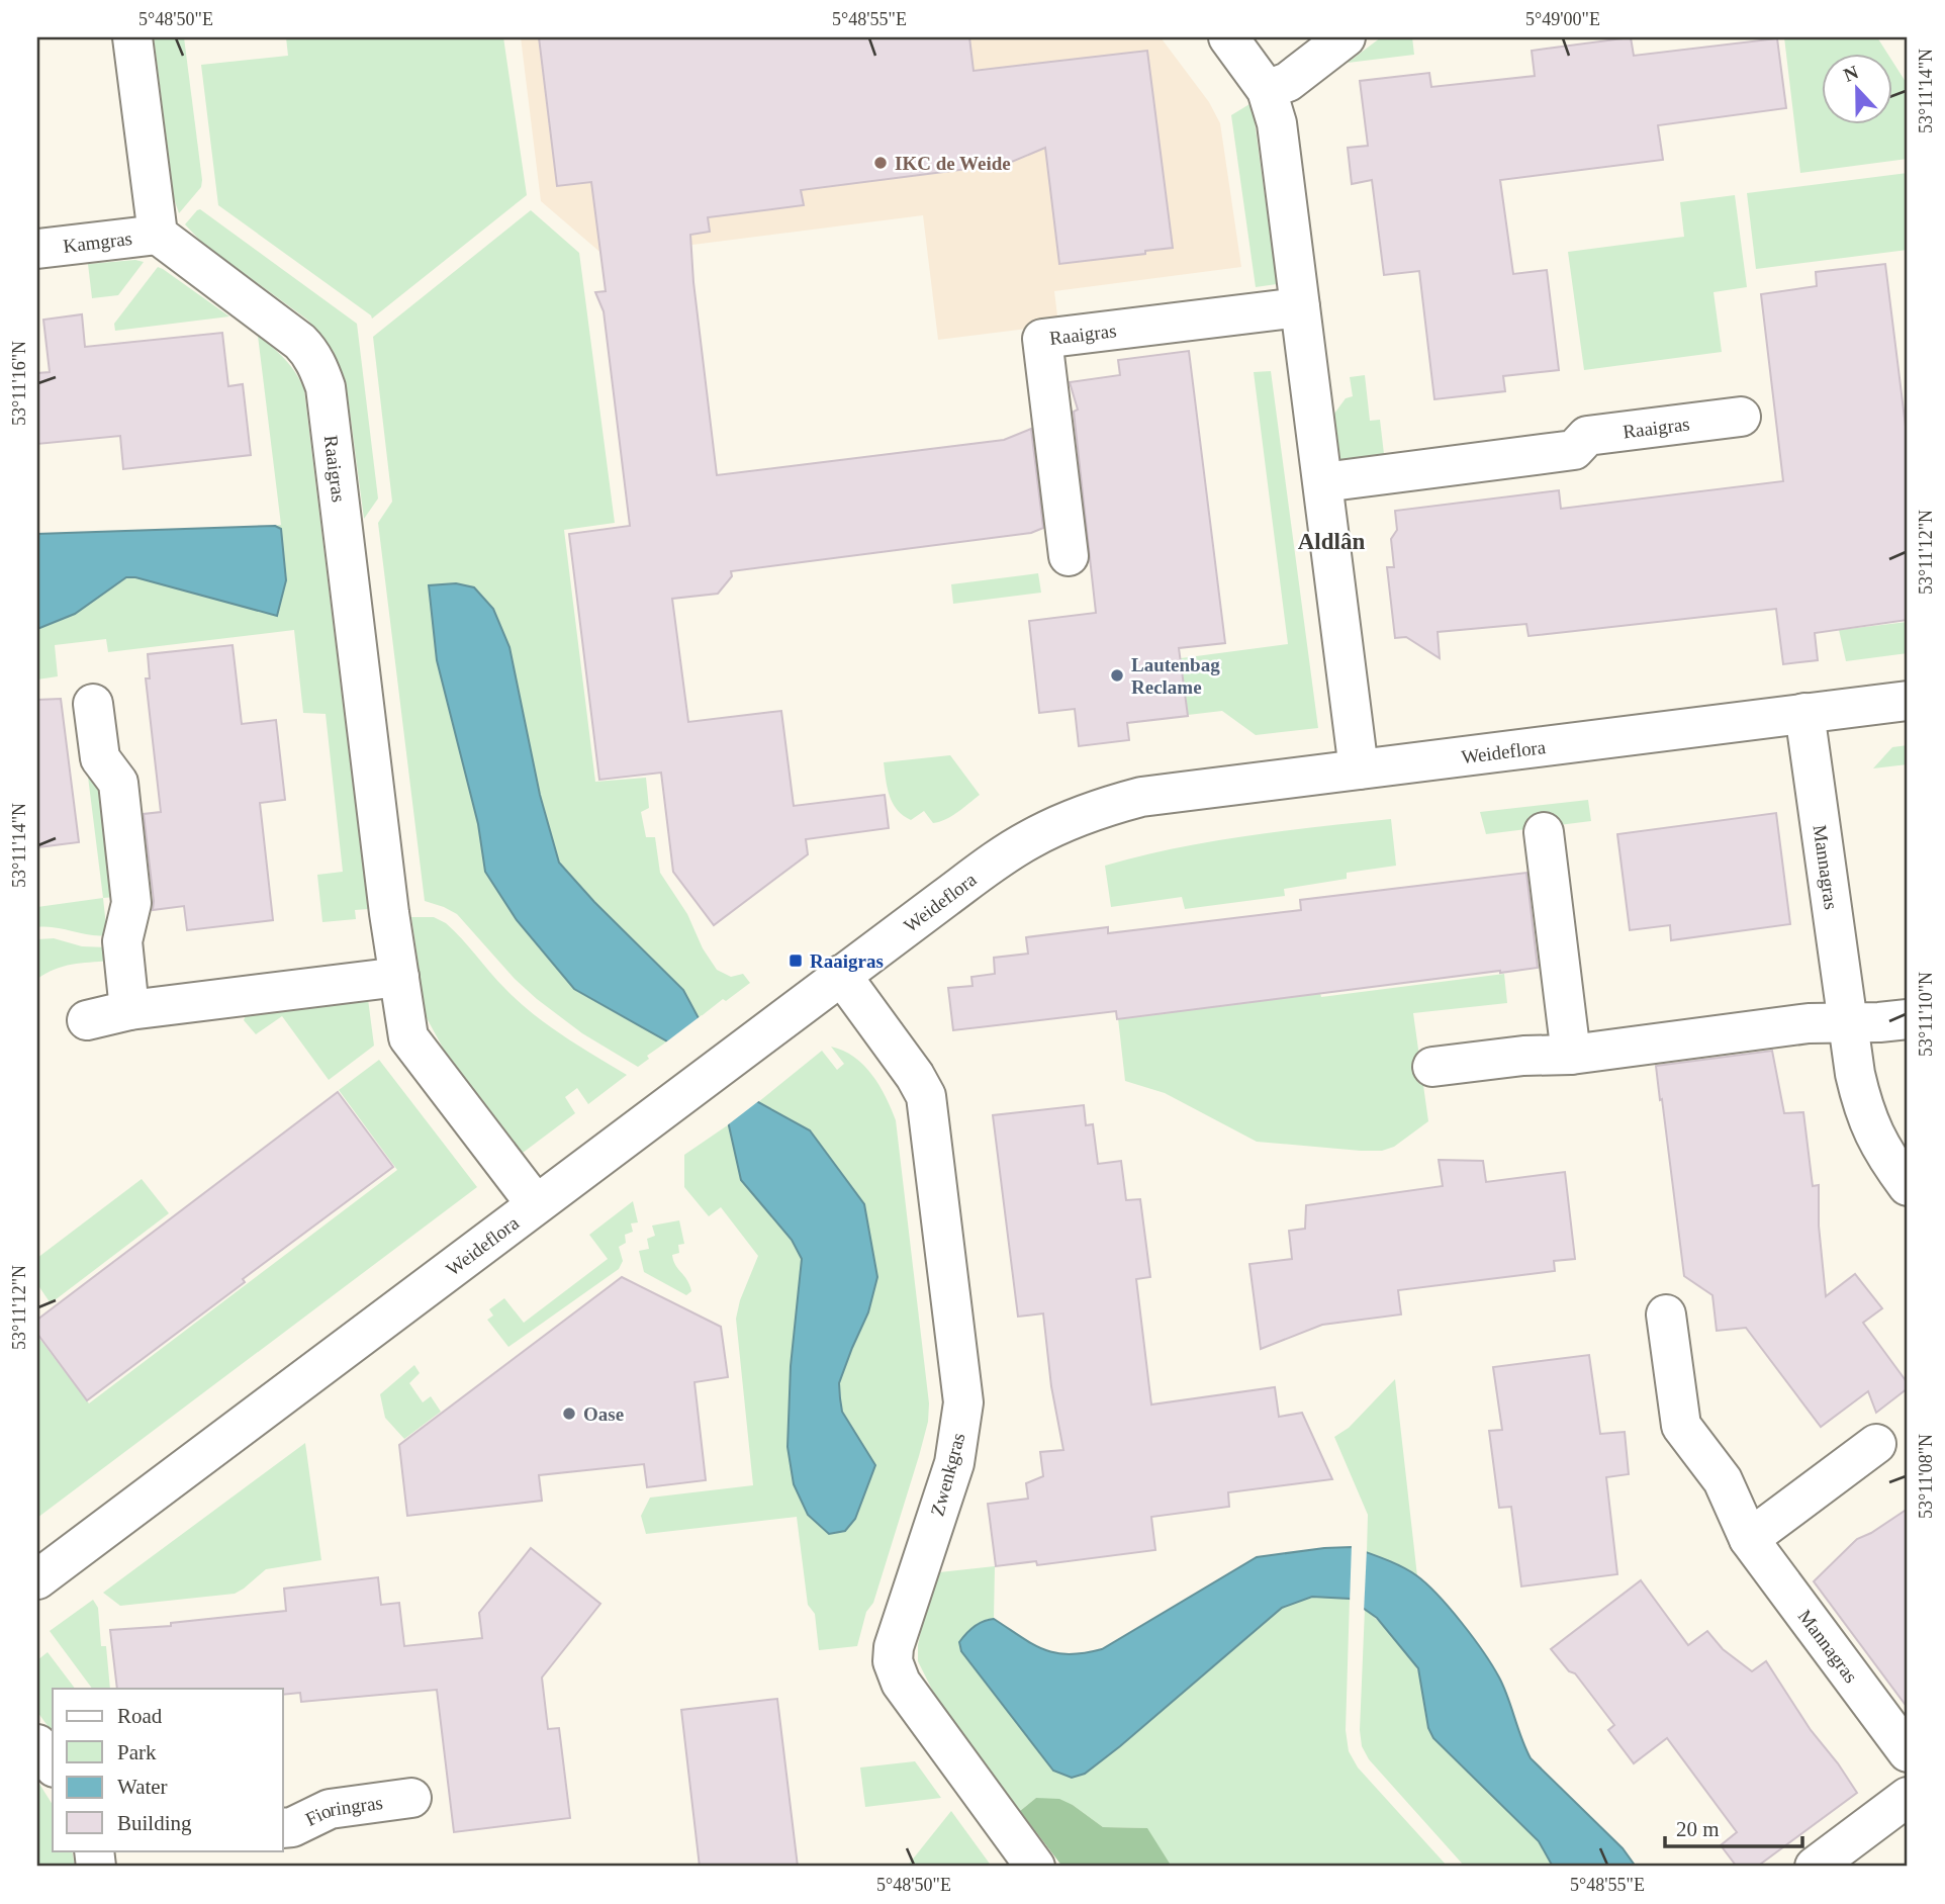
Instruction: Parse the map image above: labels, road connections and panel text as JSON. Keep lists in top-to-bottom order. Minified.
{"streets":{"street":["Kamgras","Raaigras","Weideflora","Mannagras","Zwenkgras","Fioringras"]},"crossings":[["Kamgras","Raaigras"],["Raaigras","Weideflora"],["Weideflora","Mannagras"],["Weideflora","Zwenkgras"]],"districts":["Aldlân"],"places":{"other":["IKC de Weide","Lautenbag Reclame","Oase"],"transit":["Raaigras"]},"legend":["Road","Park","Water","Building"],"scale_bar":"20 m","north":"top","coordinates":["5°48'50\"E","5°48'55\"E","5°49'00\"E","53°11'14\"N","53°11'16\"N","53°11'12\"N","53°11'10\"N","53°11'08\"N"]}
